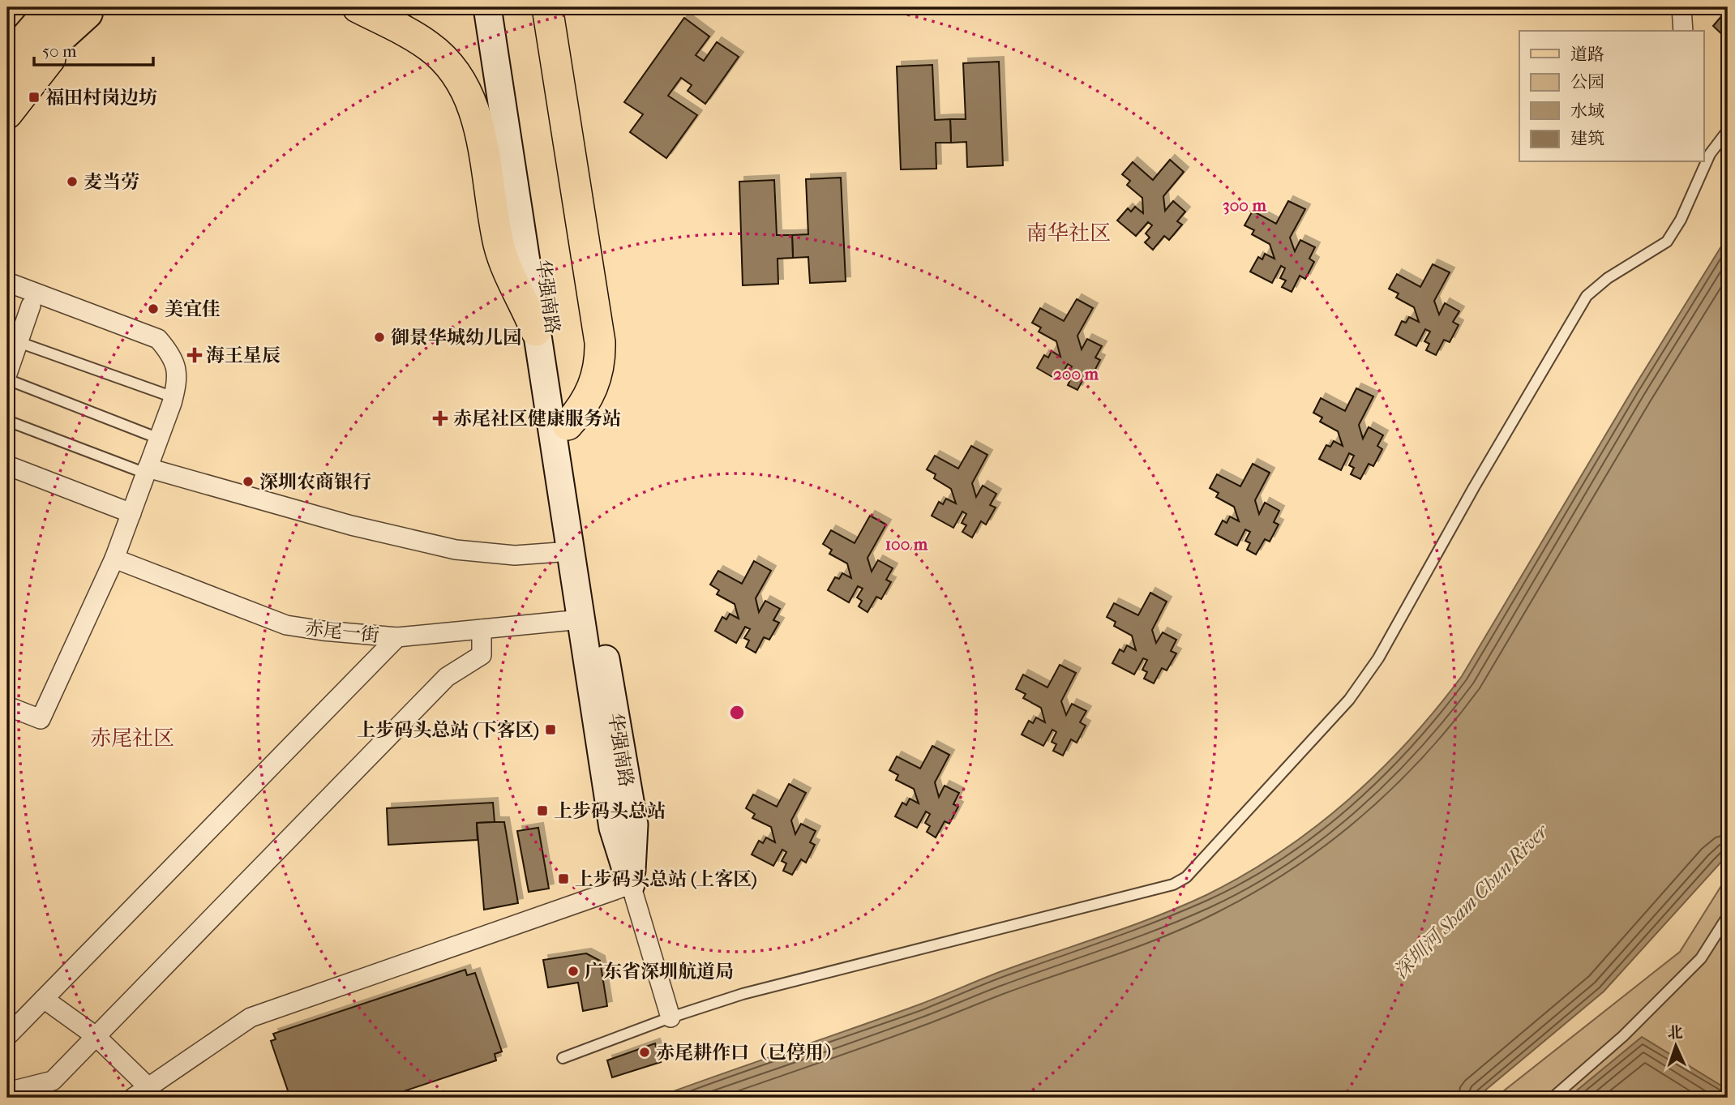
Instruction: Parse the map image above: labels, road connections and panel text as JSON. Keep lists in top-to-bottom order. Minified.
{"streets":{"main road":["华强南路"],"street":["赤尾一街"]},"crossings":[["华强南路","赤尾一街"]],"districts":["南华社区","赤尾社区"],"water":["深圳河 Sham Chun River"],"places":{"transit":["福田村岗边坊","上步码头总站 (下客区)","上步码头总站","上步码头总站 (上客区)"],"other":["麦当劳","美宜佳","御景华城幼儿园","深圳农商银行","广东省深圳航道局","赤尾耕作口（已停用）"],"health":["海王星辰","赤尾社区健康服务站"]},"legend":["道路","公园","水域","建筑"],"scale_bar":"50 m","north":"top","rings":["300 m","200 m","100 m"]}
